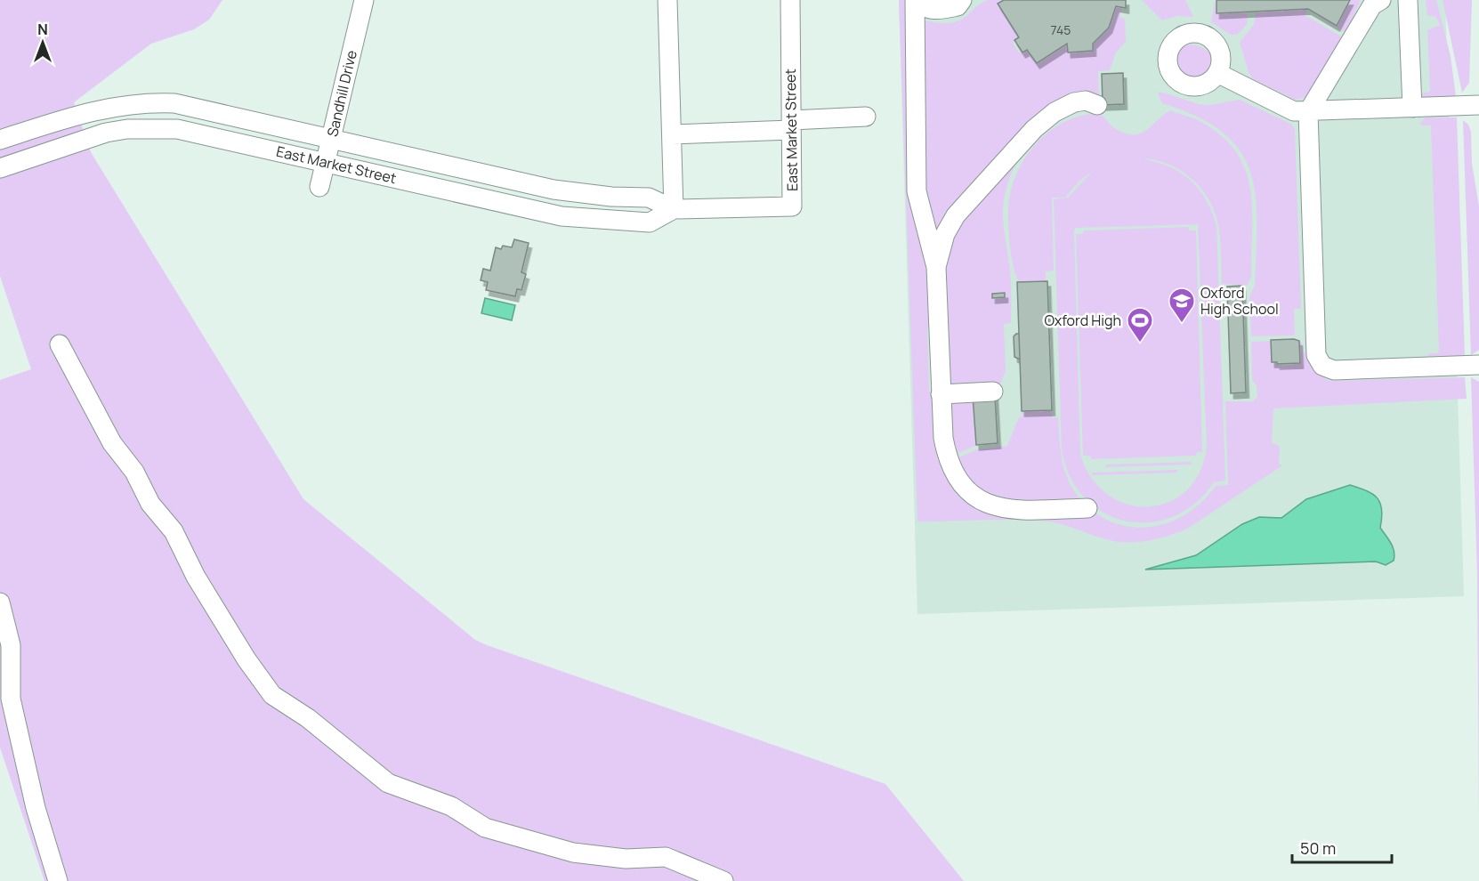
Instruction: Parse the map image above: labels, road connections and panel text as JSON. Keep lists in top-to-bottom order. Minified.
{"streets":{"street":["Sandhill Drive","East Market Street"]},"crossings":[["Sandhill Drive","East Market Street"]],"places":{"school or university":["Oxford High School"],"sports":["Oxford High"]},"house_numbers":["745"],"scale_bar":"50 m","north":"top"}
